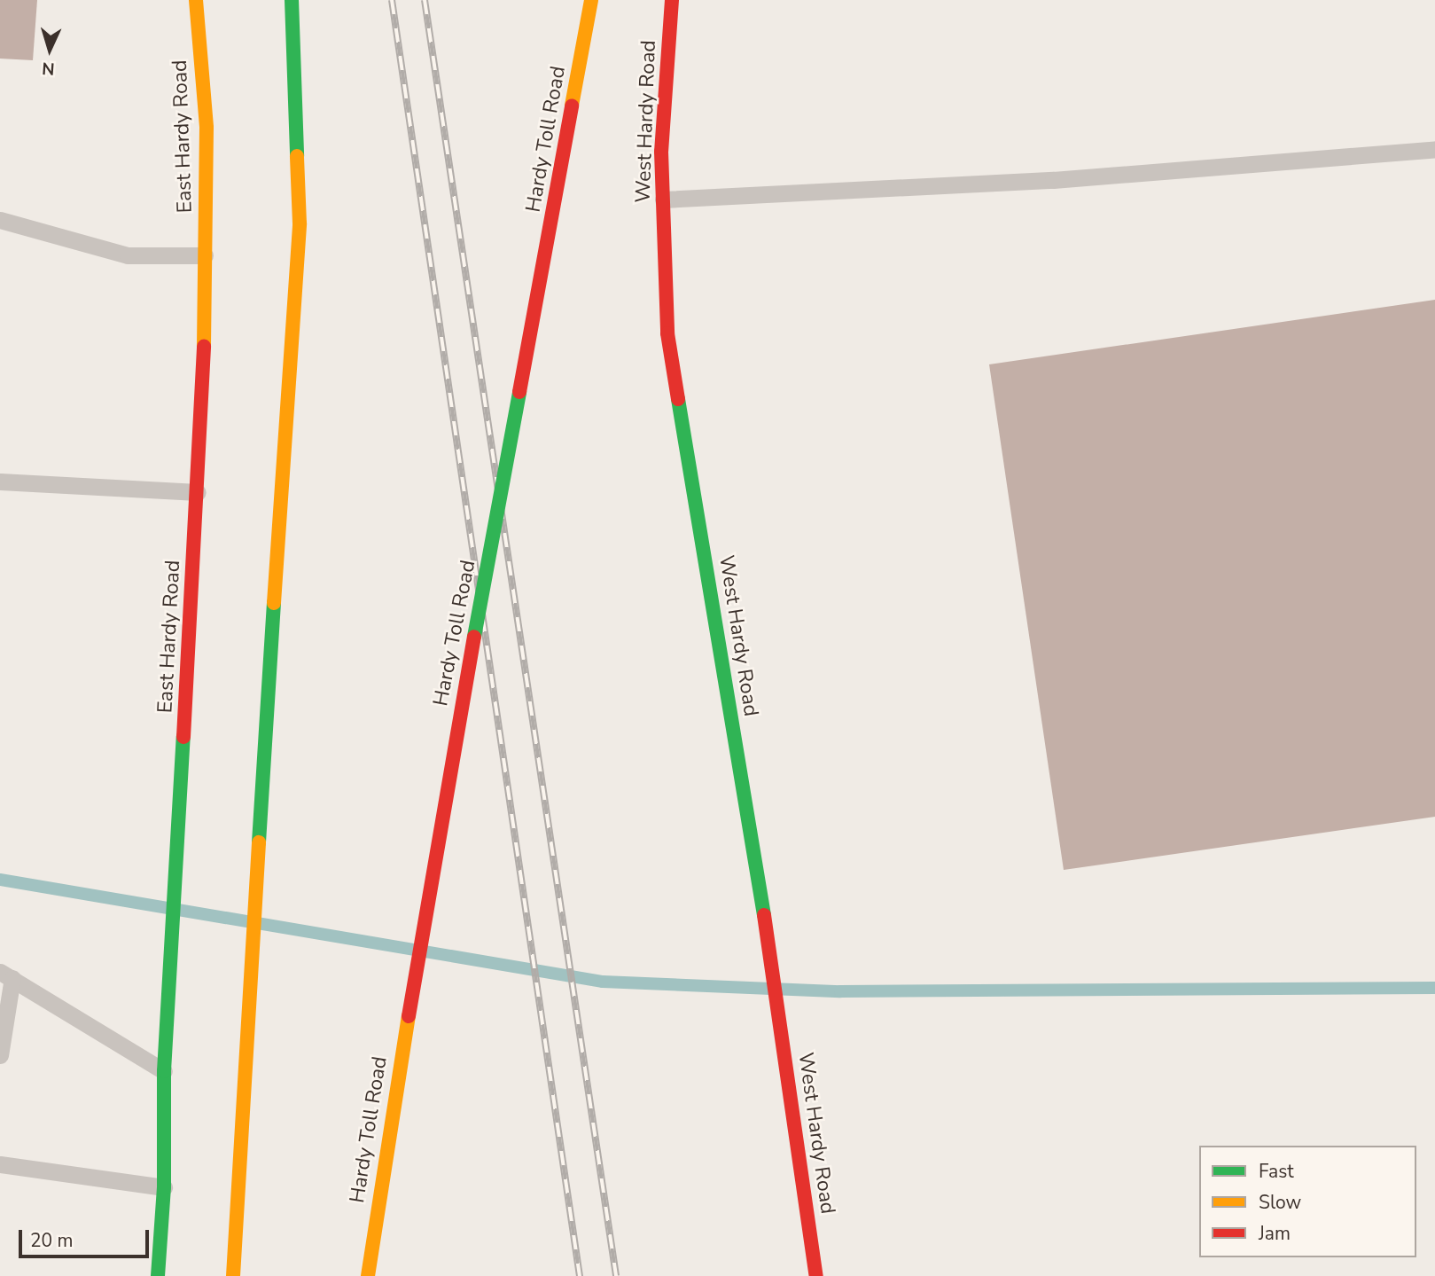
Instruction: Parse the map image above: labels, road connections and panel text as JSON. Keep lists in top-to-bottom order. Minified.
{"streets":{"main road":["West Hardy Road","East Hardy Road","Hardy Toll Road"]},"legend":["Fast","Slow","Jam"],"scale_bar":"20 m","north":"bottom"}
